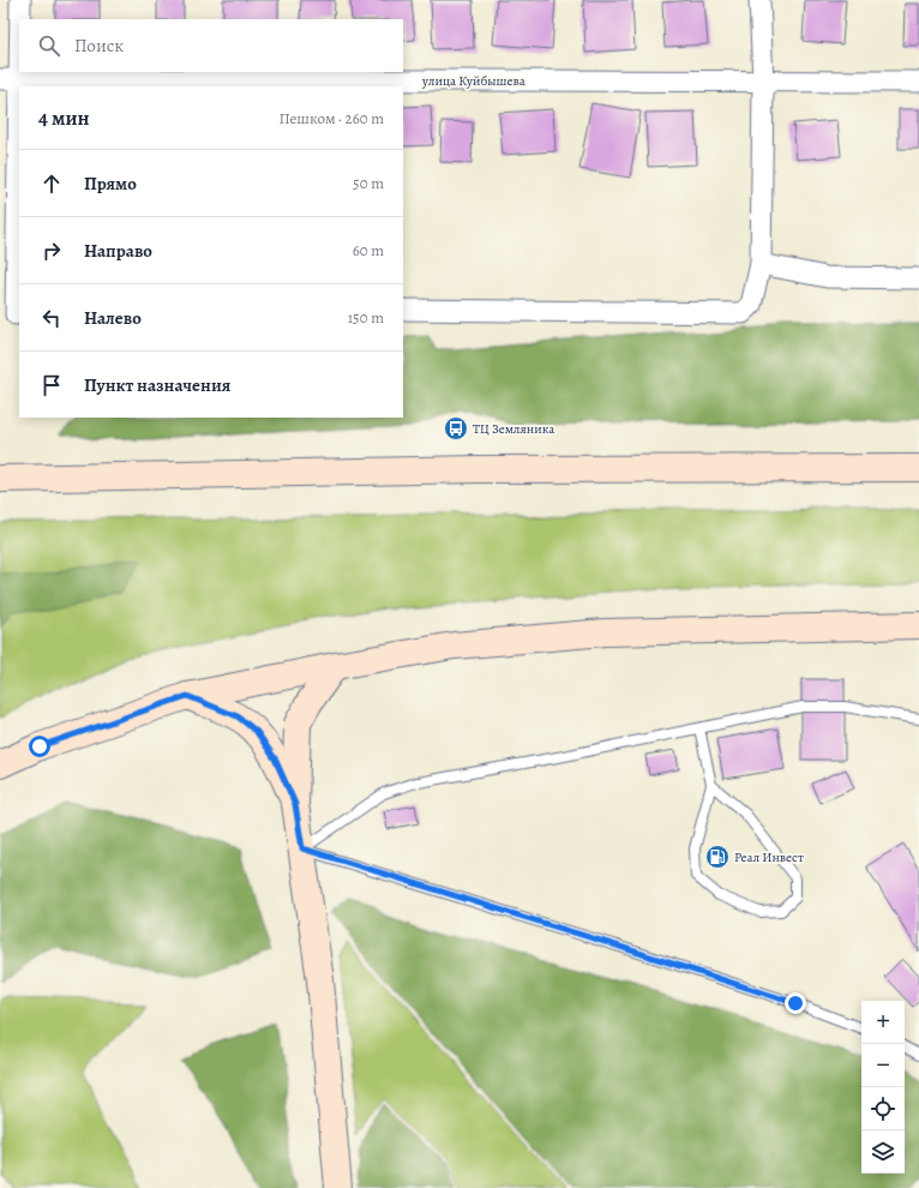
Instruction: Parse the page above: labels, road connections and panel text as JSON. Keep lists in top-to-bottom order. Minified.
{"streets":{"street":["улица Куйбышева"]},"places":{"bus stop":["ТЦ Земляника"],"fuel station":["Реал Инвест"]},"page":{"search":"Поиск","heading":["4 мин","Пешком · 260 m"],"list":[["Прямо","50 m"],["Направо","60 m"],["Налево","150 m"],"Пункт назначения"],"map_buttons":["+","−"]}}
